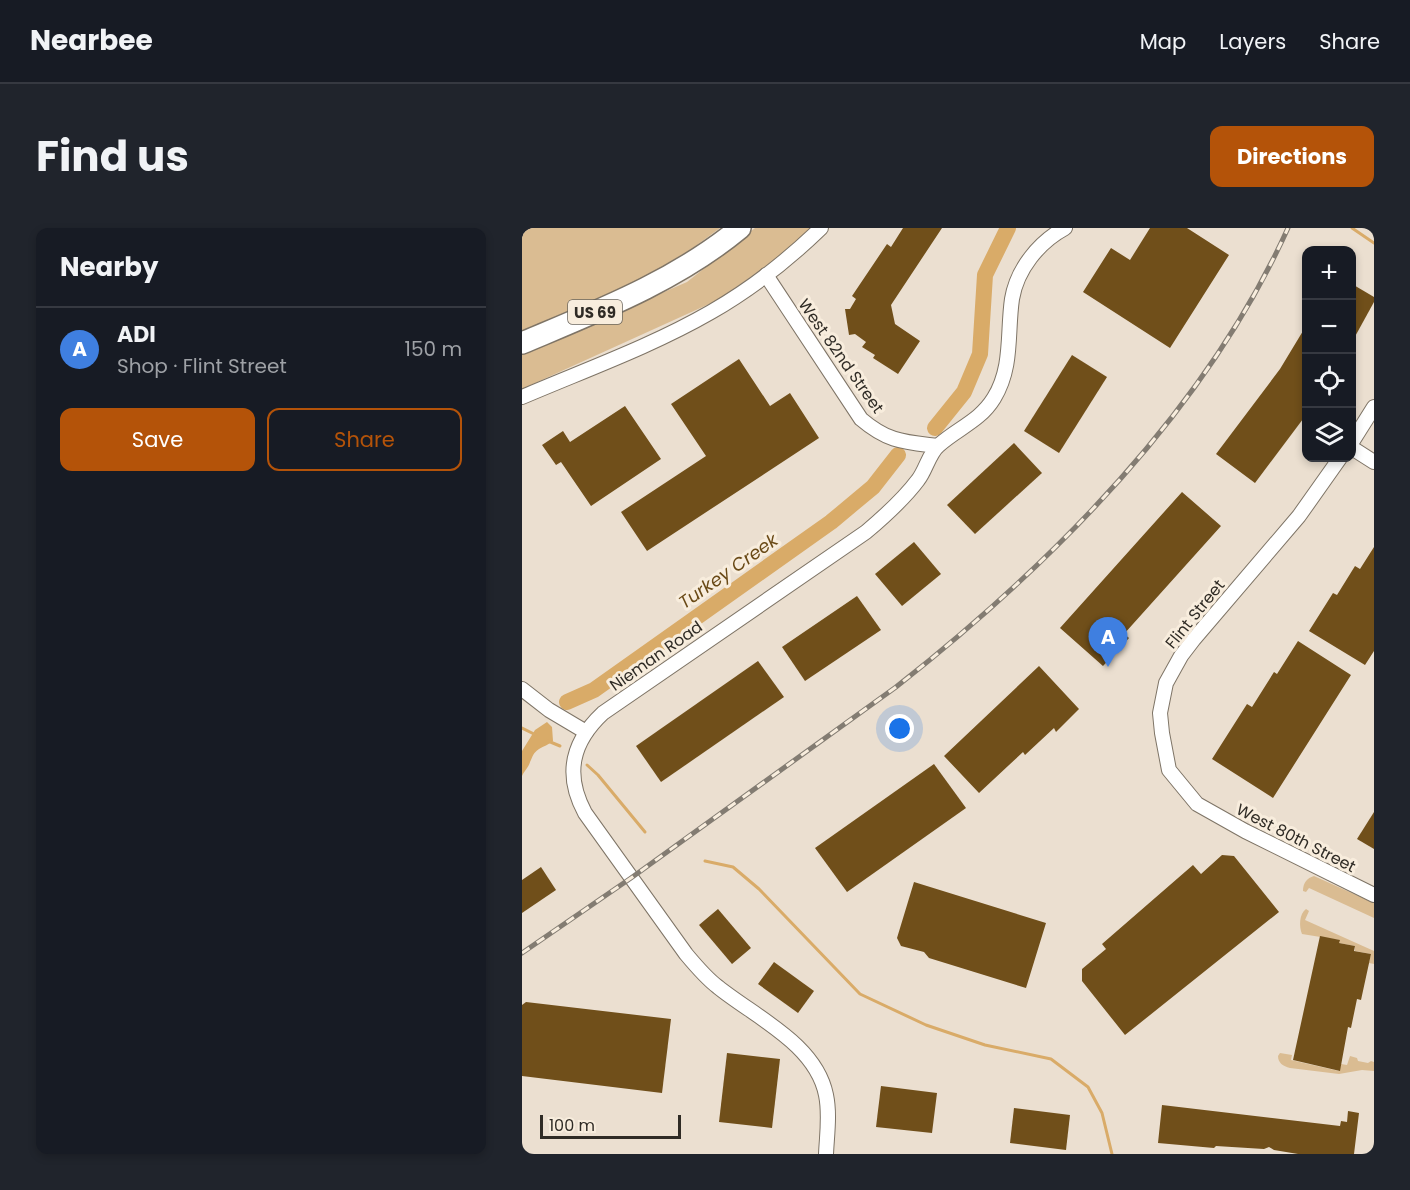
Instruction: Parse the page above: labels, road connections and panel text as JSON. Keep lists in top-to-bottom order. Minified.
{"streets":{"highway":["US 69"],"street":["West 82nd Street","Flint Street","Nieman Road","West 80th Street"]},"crossings":[["West 82nd Street","Nieman Road"],["Flint Street","West 80th Street"]],"water":["Turkey Creek"],"scale_bar":"100 m","page":{"header":"Nearbee","nav":["Map","Layers","Share"],"title":"Find us","buttons":["Directions",["Save","Share"]],"heading":"Nearby","map_buttons":["+","−"],"list":[{"mark":"A","name":"ADI","note":"Shop · Flint Street","value":"150 m"}],"pins":"A","scale":"100 m"}}
